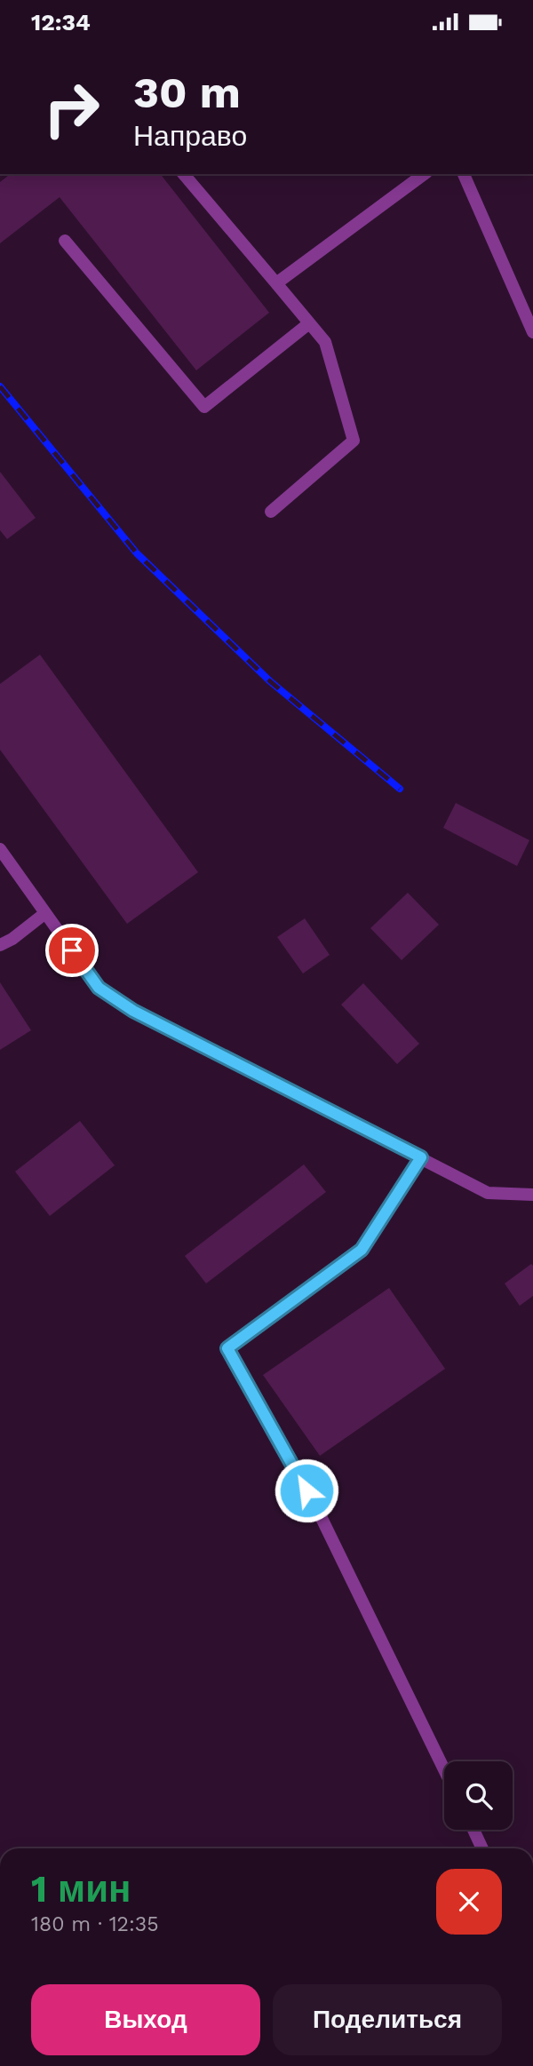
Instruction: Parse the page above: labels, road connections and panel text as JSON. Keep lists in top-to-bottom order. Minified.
{"page":{"status":"12:34","turn":["30 m","Направо"],"heading":["1 мин","180 m · 12:35"],"buttons":["Выход","Поделиться"]}}
